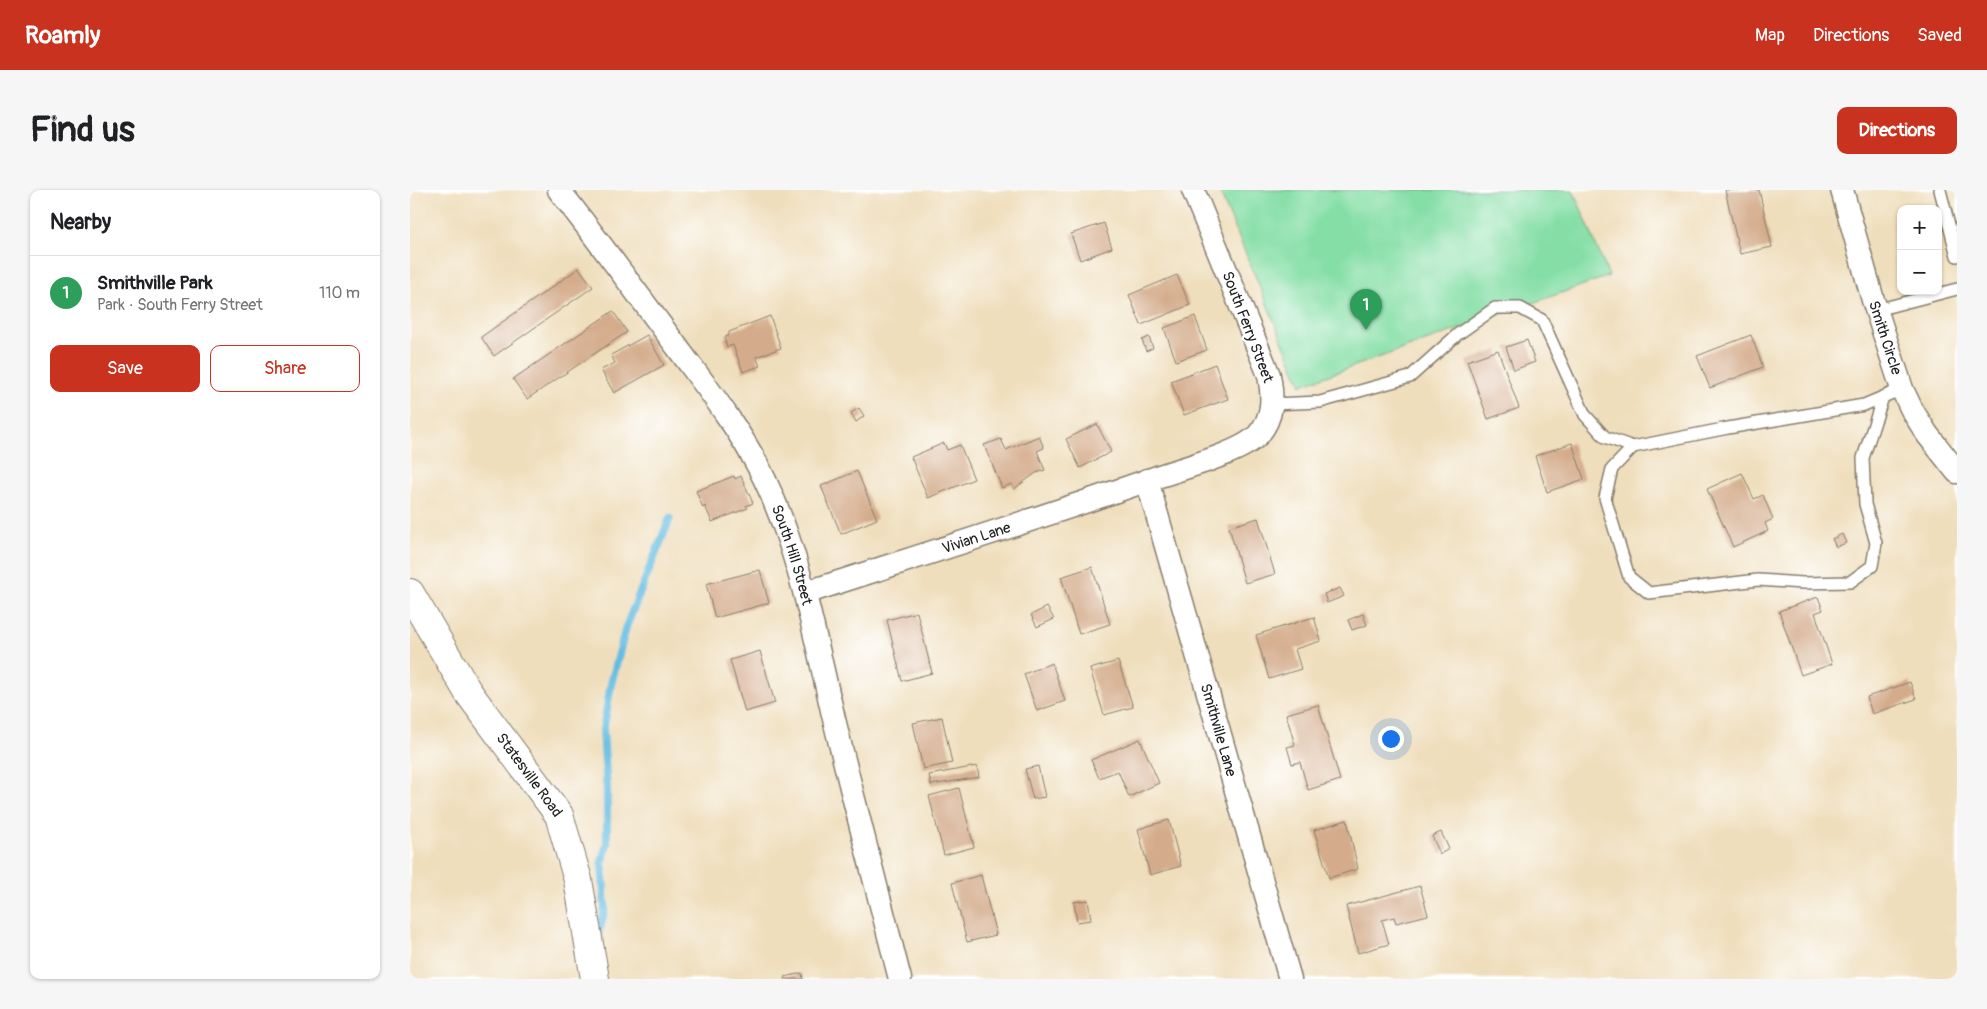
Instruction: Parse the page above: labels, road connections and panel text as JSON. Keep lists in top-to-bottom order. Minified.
{"streets":{"main road":["Statesville Road"],"street":["South Ferry Street","Smith Circle","Vivian Lane","South Hill Street","Smithville Lane"]},"crossings":[["South Ferry Street","Vivian Lane"],["South Ferry Street","Smithville Lane"],["Vivian Lane","South Hill Street"],["Vivian Lane","Smithville Lane"]],"page":{"header":"Roamly","nav":["Map","Directions","Saved"],"buttons":["Directions",["Save","Share"]],"title":"Find us","heading":"Nearby","map_buttons":["+","−"],"list":[{"mark":"1","name":"Smithville Park","note":"Park · South Ferry Street","value":"110 m"}],"pins":"1"}}
